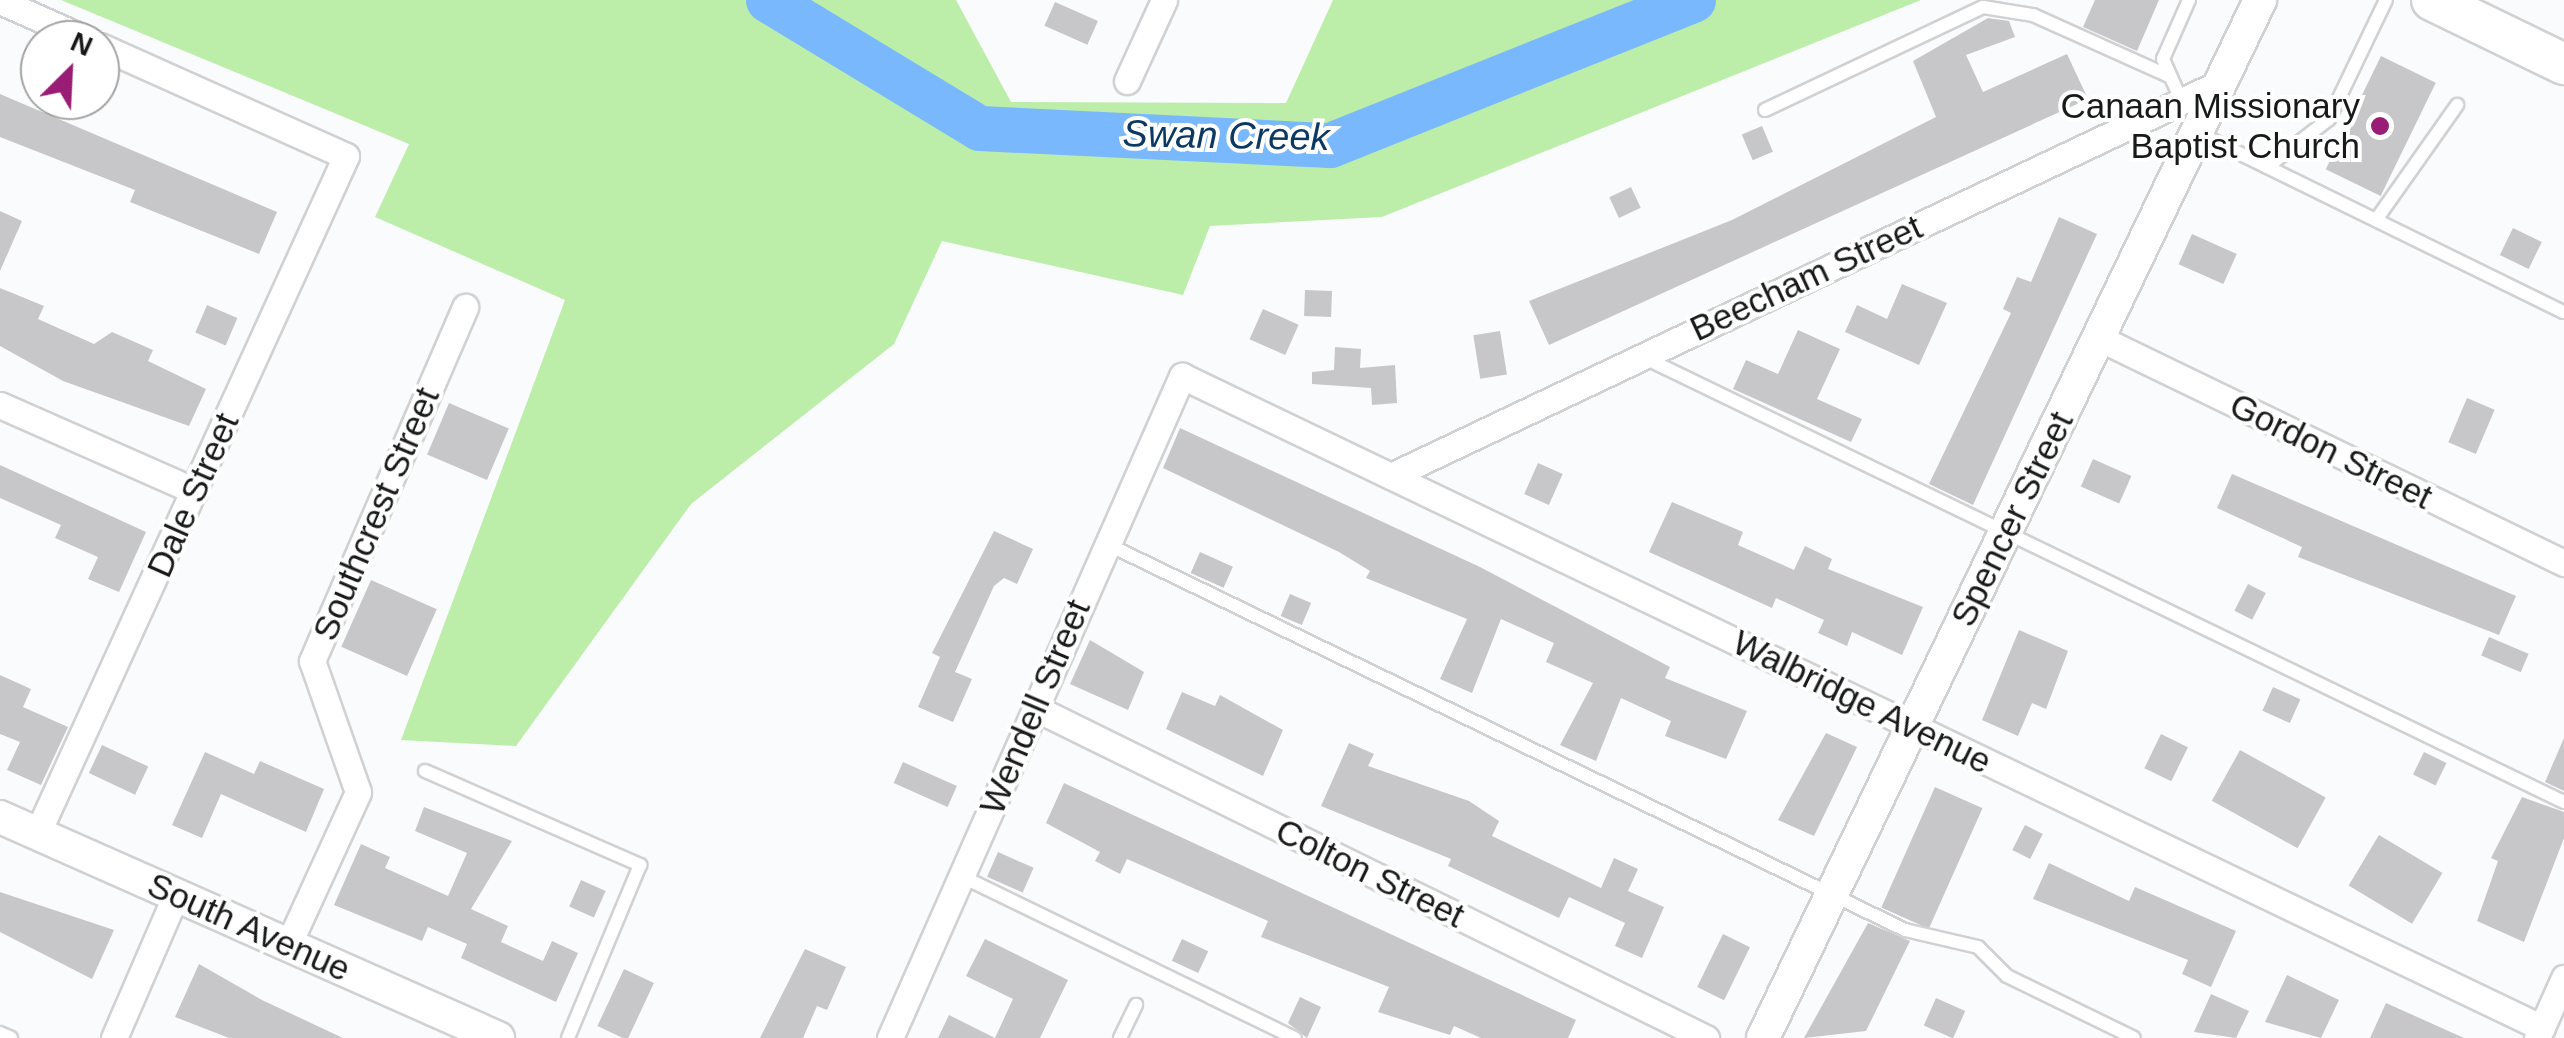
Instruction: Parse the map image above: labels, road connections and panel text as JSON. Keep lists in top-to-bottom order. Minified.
{"streets":{"street":["Beecham Street","Gordon Street","Dale Street","Southcrest Street","Spencer Street","Walbridge Avenue","Wendell Street","Colton Street","South Avenue"]},"crossings":[["Beecham Street","Spencer Street"],["Beecham Street","Walbridge Avenue"],["Gordon Street","Spencer Street"],["Dale Street","South Avenue"],["Southcrest Street","South Avenue"],["Spencer Street","Walbridge Avenue"],["Walbridge Avenue","Wendell Street"],["Wendell Street","Colton Street"]],"water":["Swan Creek"],"places":["Canaan Missionary Baptist Church"],"north":"top right"}
